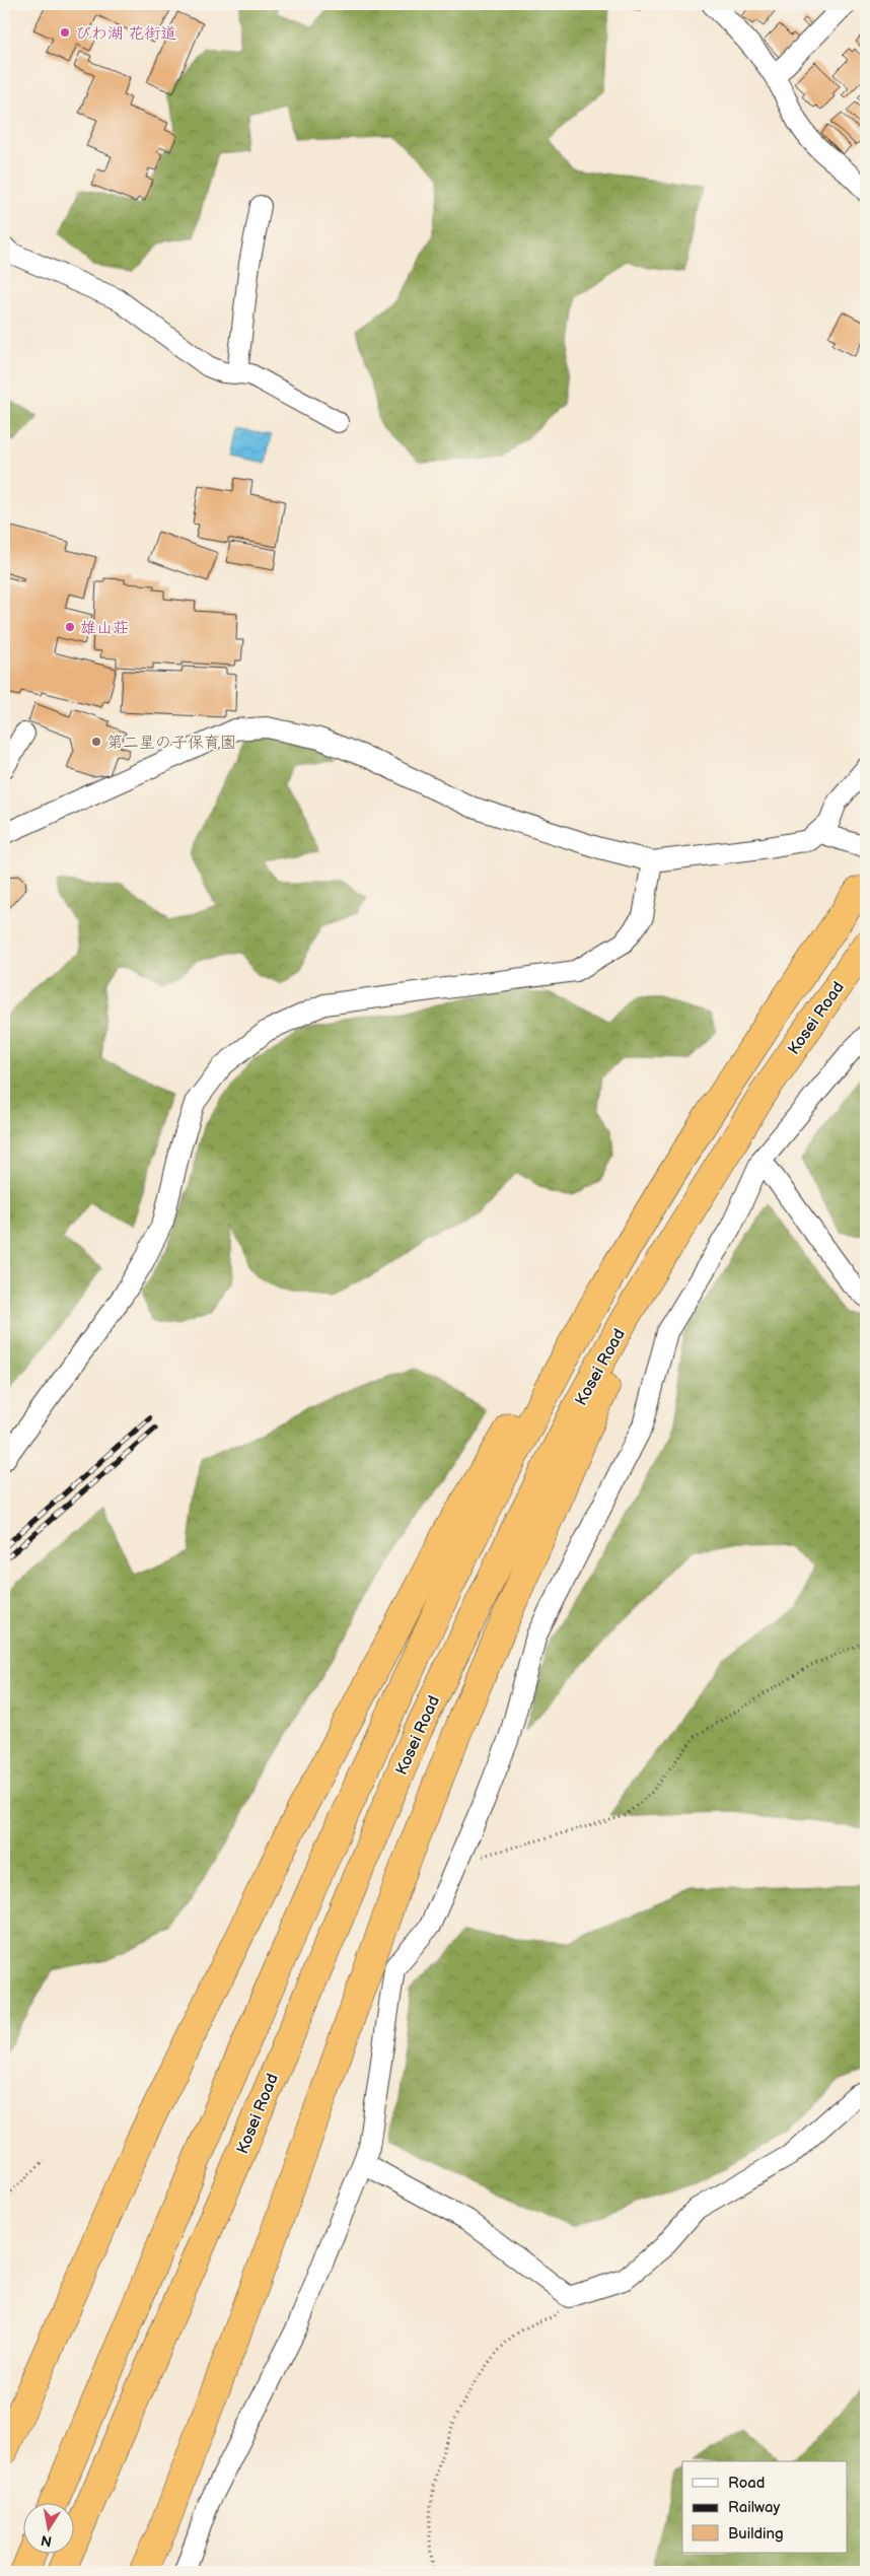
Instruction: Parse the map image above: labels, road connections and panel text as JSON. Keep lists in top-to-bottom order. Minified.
{"streets":{"highway":["Kosei Road"]},"places":["びわ湖 花街道","雄山荘","第二星の子保育園"],"legend":["Road","Railway","Building"],"north":"bottom"}
